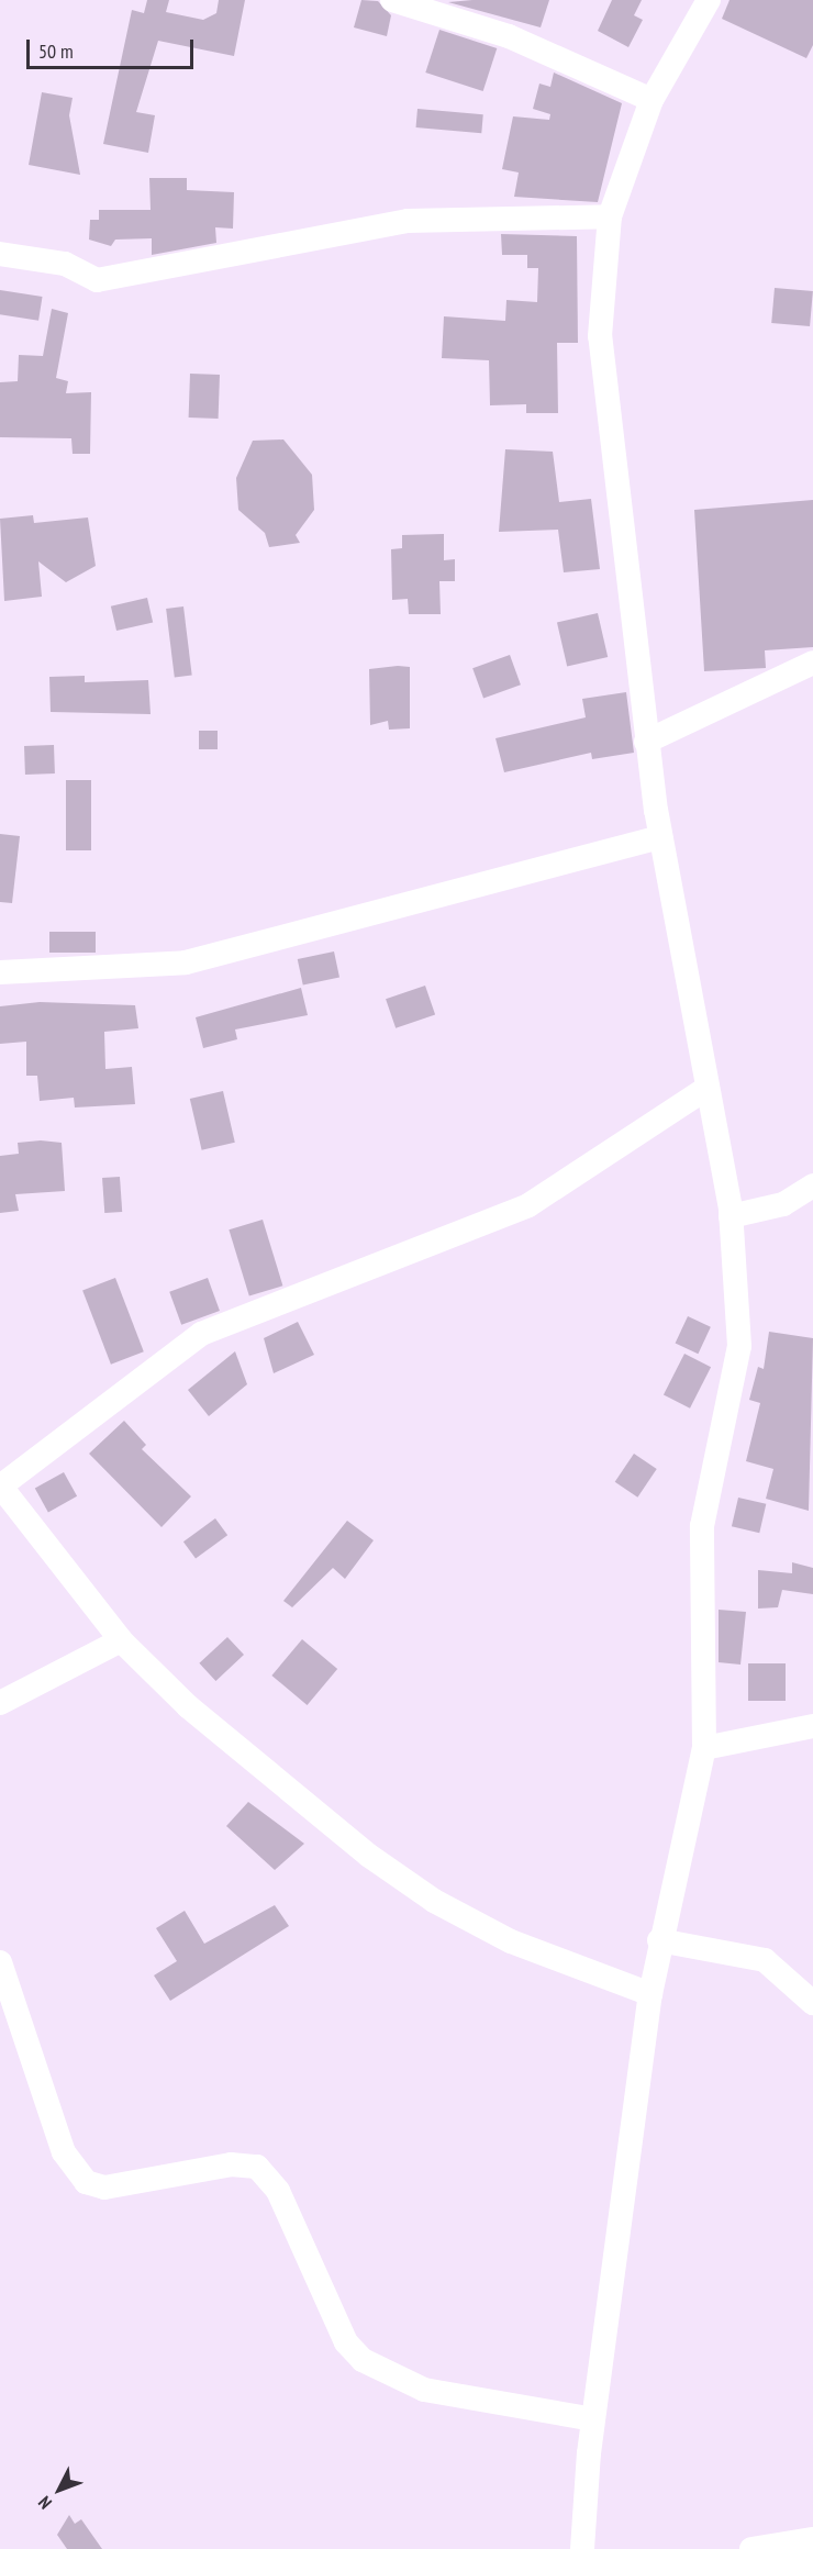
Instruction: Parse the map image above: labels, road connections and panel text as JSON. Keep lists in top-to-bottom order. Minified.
{"scale_bar":"50 m","north":"bottom left"}
